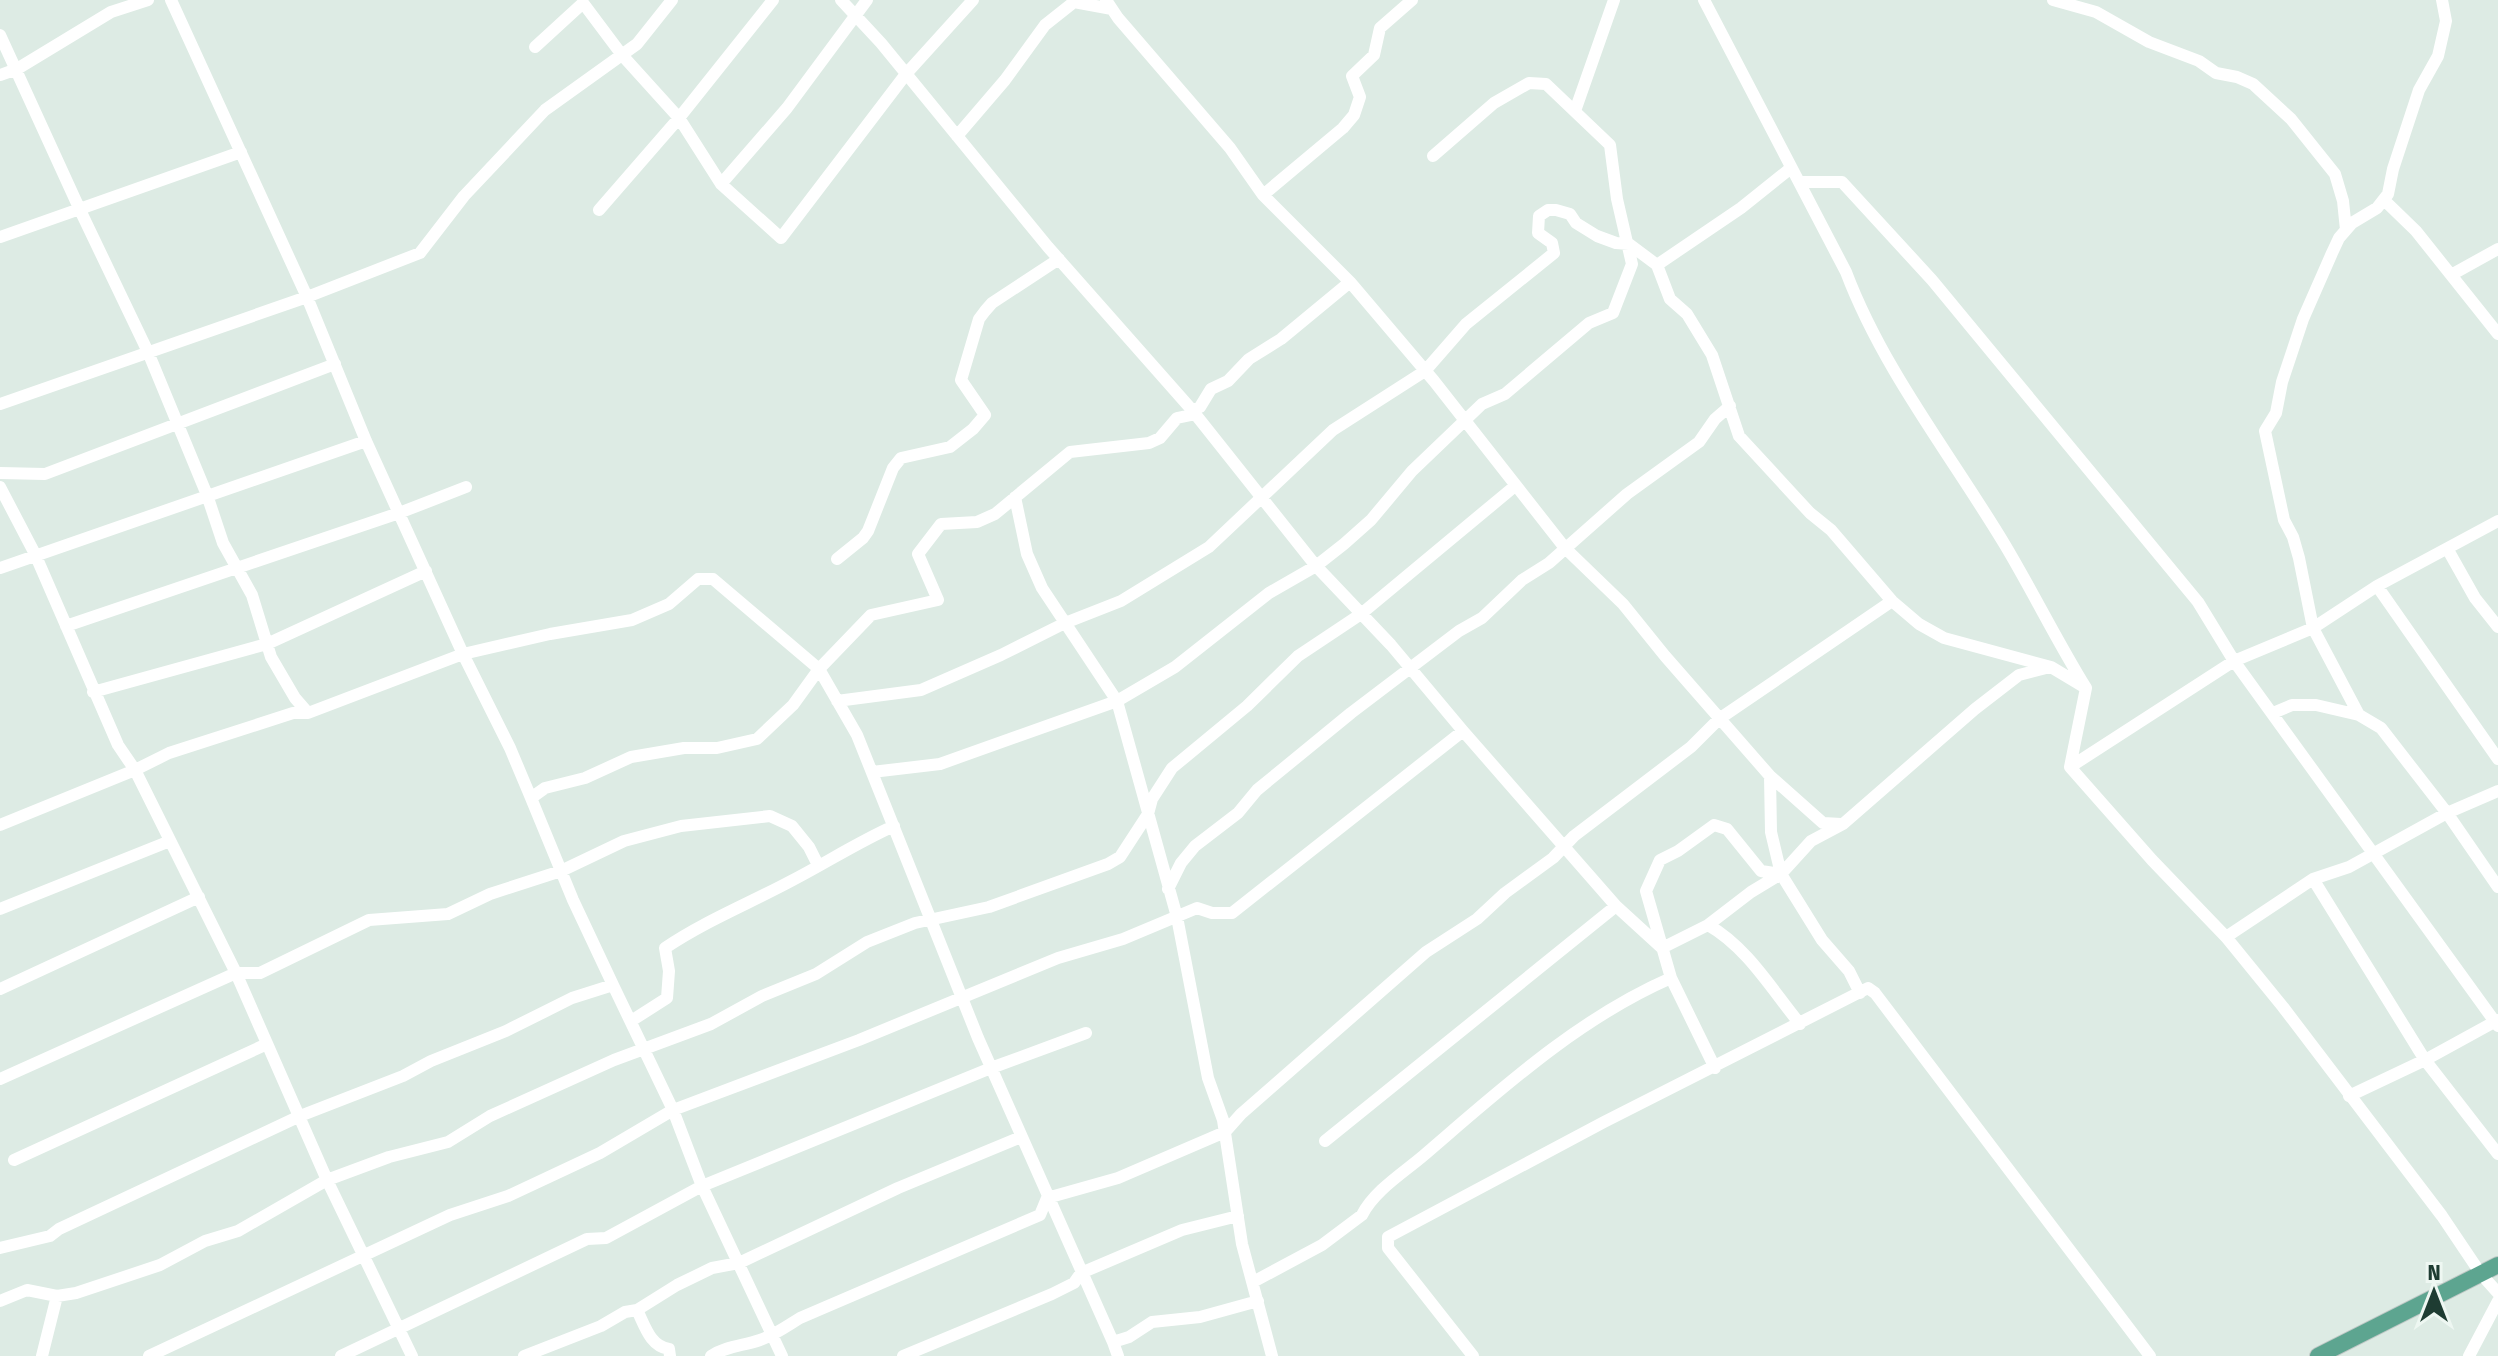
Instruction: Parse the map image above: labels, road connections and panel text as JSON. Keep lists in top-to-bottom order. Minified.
{"north":"top"}
